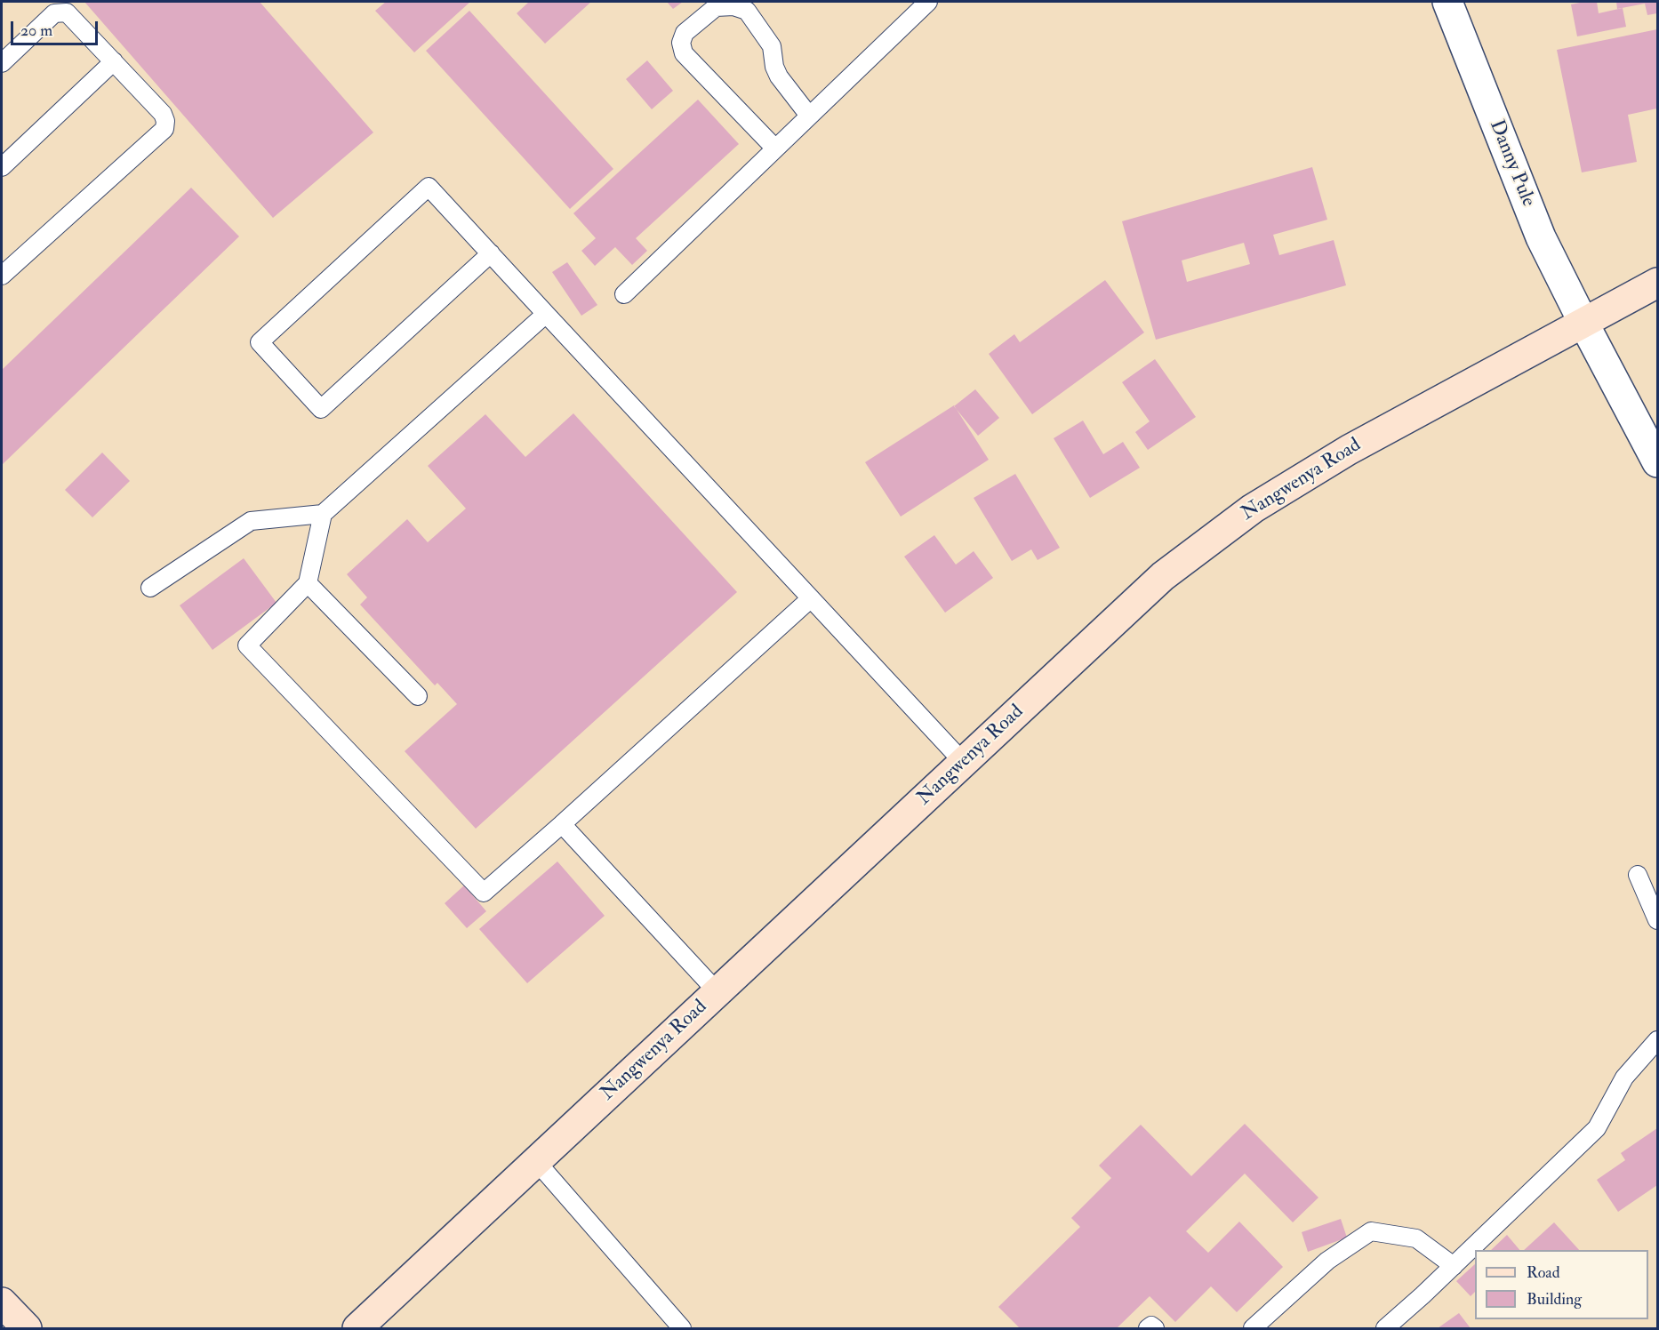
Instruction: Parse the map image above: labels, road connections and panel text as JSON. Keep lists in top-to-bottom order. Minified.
{"streets":{"main road":["Nangwenya Road"],"street":["Danny Pule"]},"crossings":[["Danny Pule","Nangwenya Road"]],"legend":["Road","Building"],"scale_bar":"20 m"}
